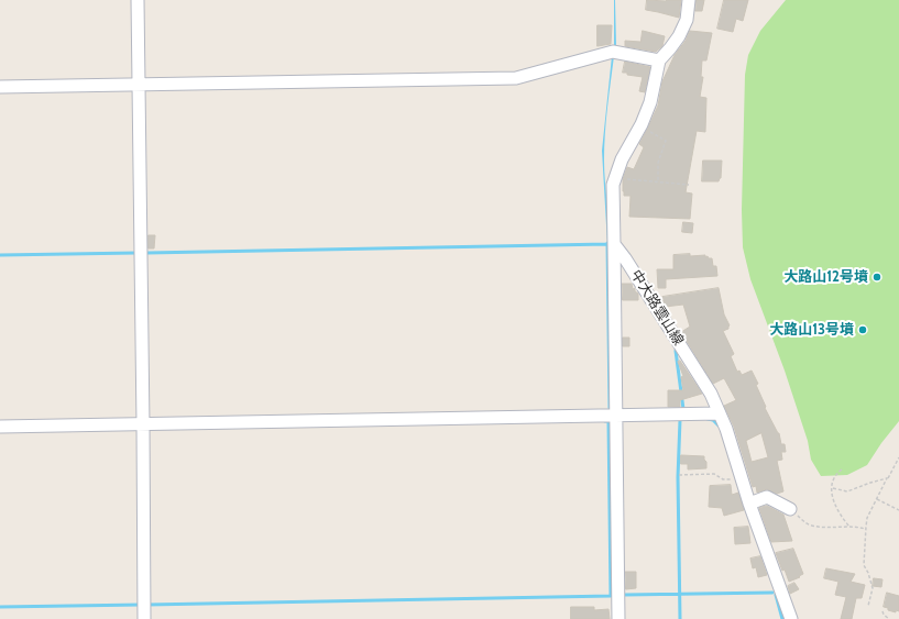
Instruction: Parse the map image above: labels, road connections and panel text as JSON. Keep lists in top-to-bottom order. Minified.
{"streets":{"street":["中大路雲山線"]},"places":["大路山12号墳","大路山13号墳"]}
